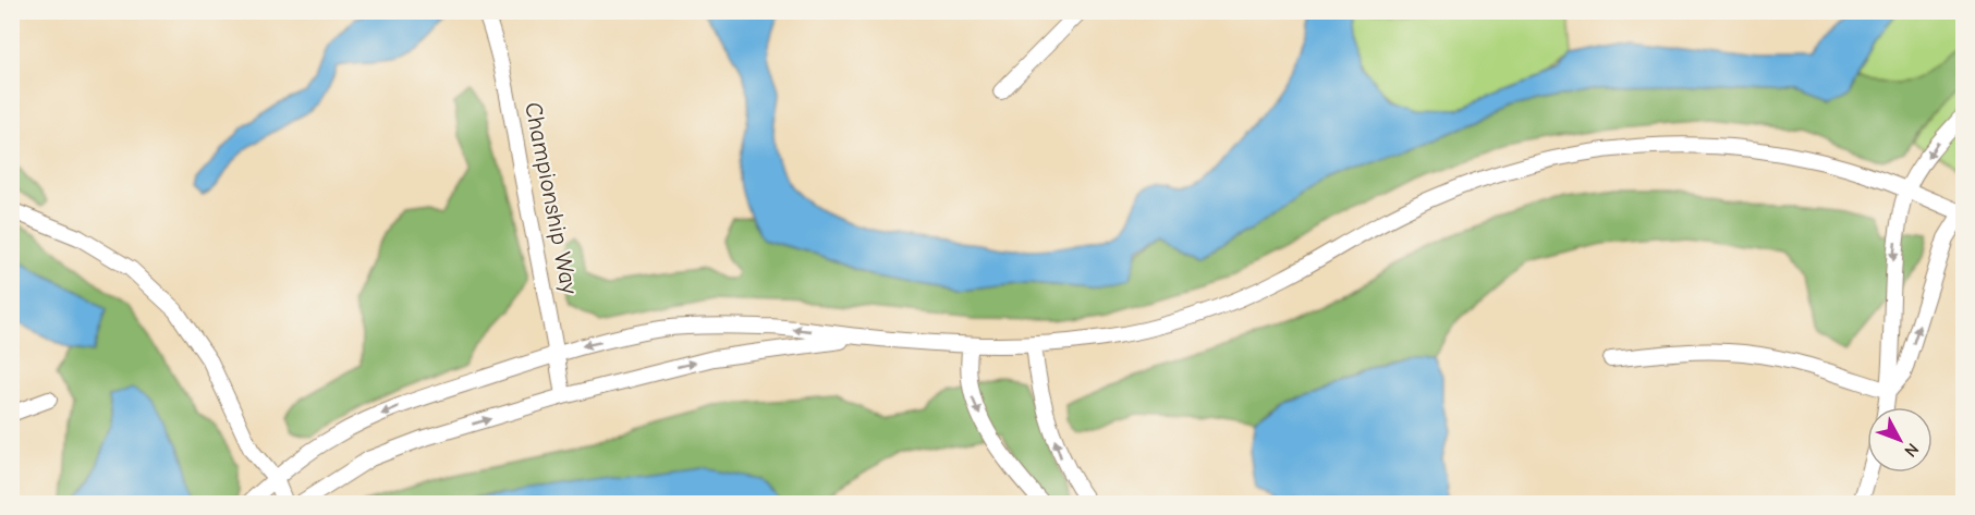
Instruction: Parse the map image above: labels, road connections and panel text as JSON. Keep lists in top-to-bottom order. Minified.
{"streets":{"street":["Championship Way"]},"north":"bottom right"}
